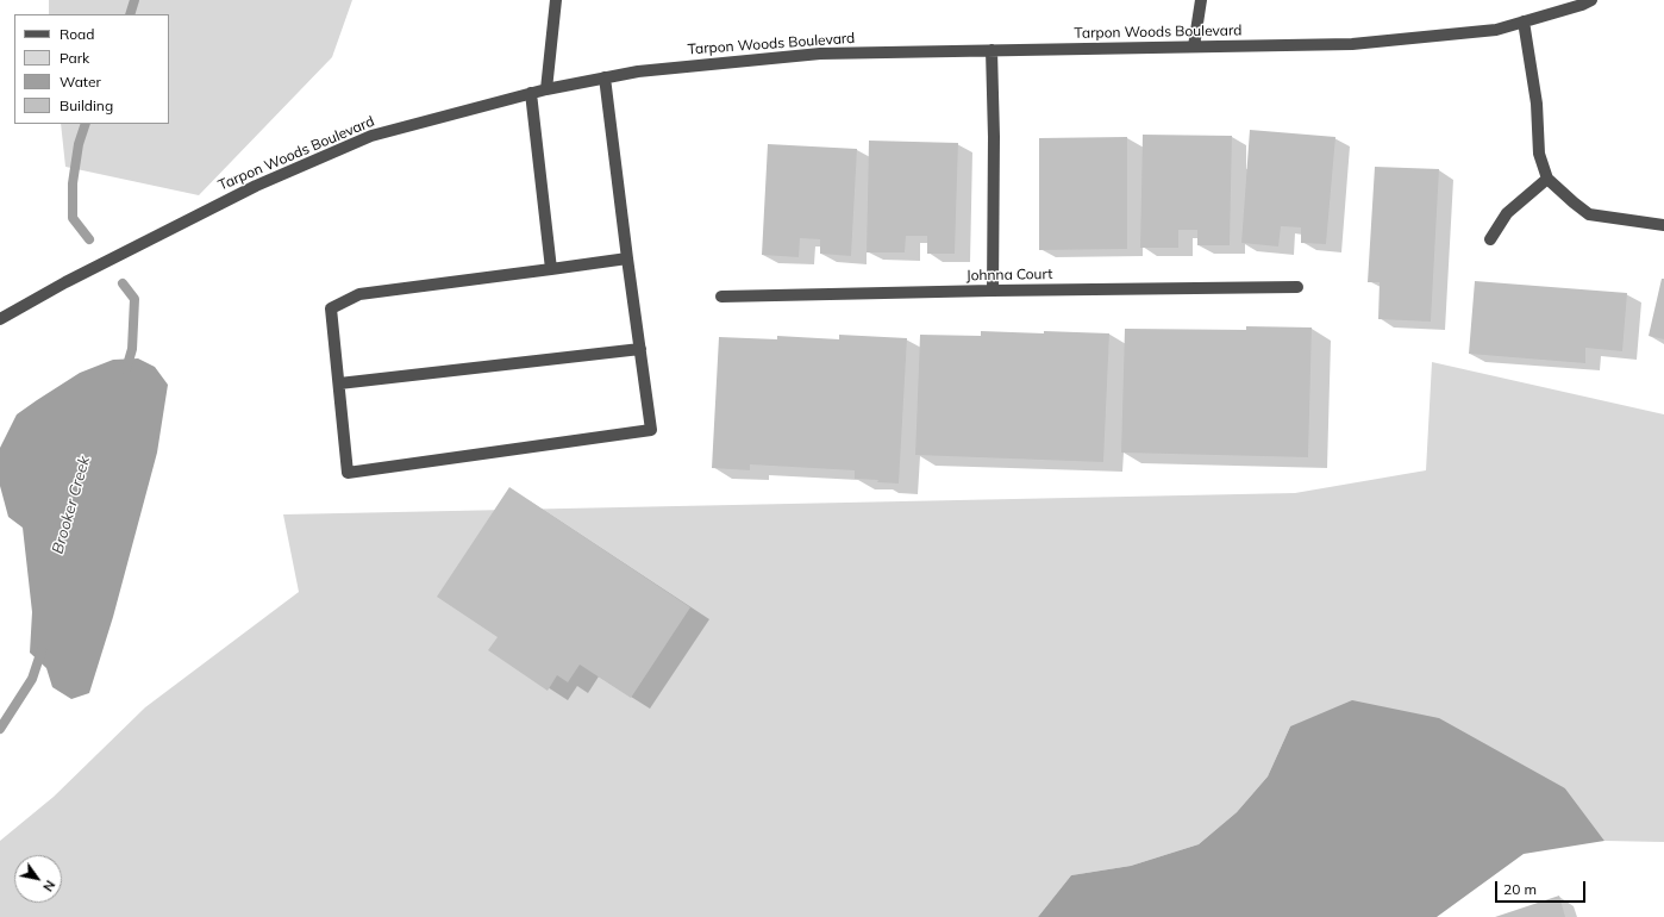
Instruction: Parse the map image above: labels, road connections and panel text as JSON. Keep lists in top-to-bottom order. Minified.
{"streets":{"street":["Tarpon Woods Boulevard","Johnna Court"]},"water":["Brooker Creek"],"legend":["Road","Park","Water","Building"],"scale_bar":"20 m","north":"bottom right"}
